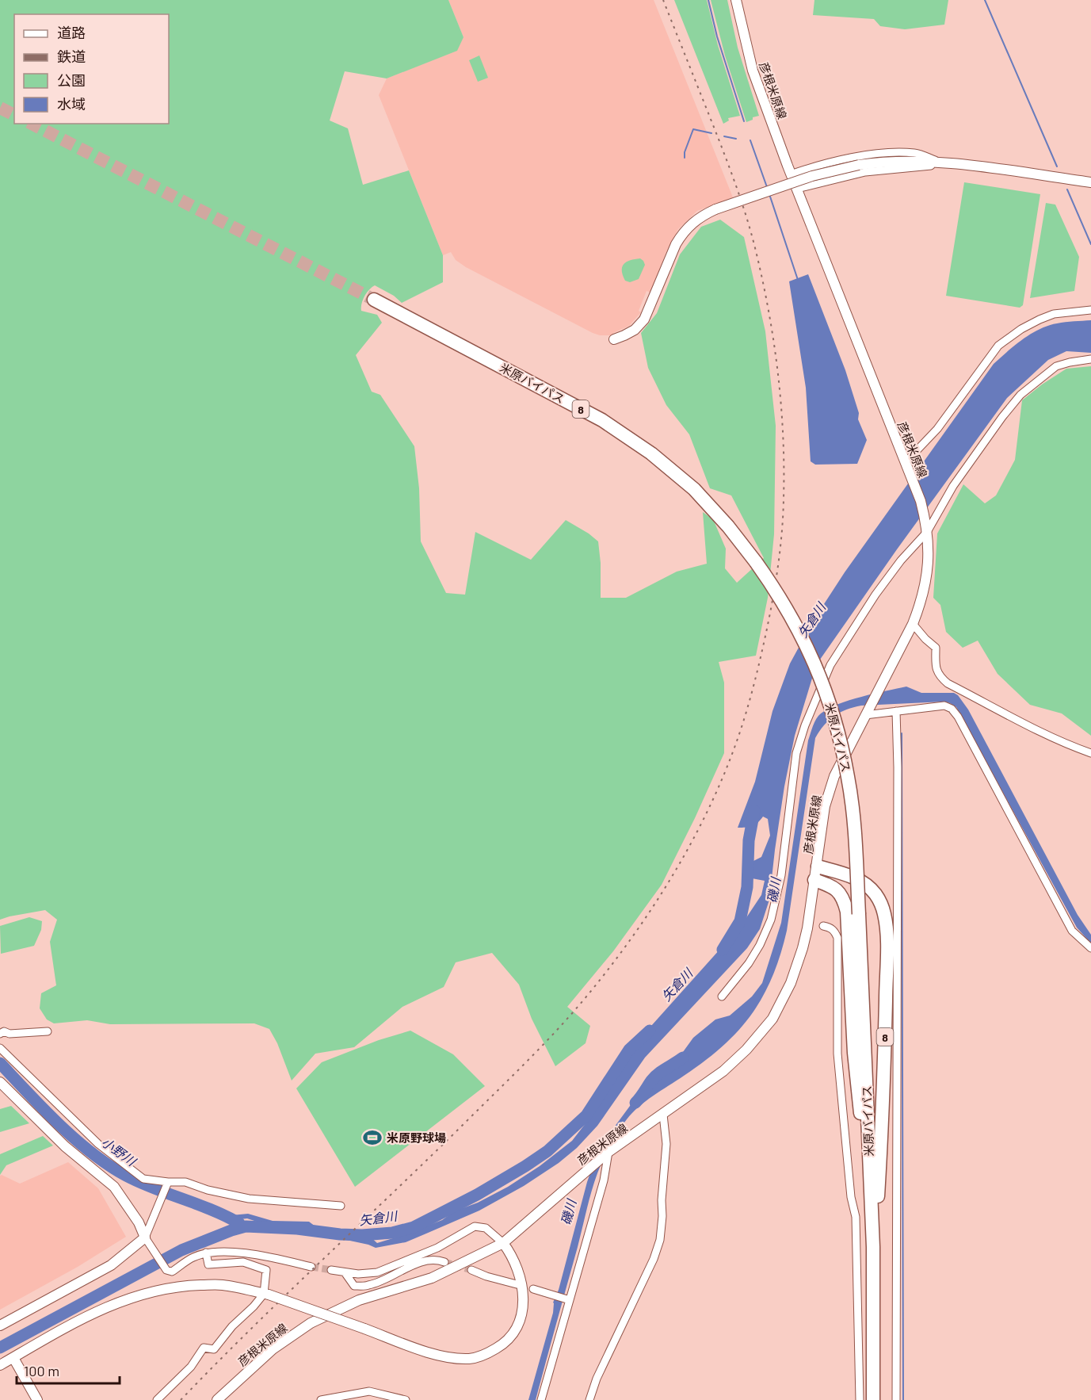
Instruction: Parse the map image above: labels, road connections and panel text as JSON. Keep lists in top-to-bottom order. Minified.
{"streets":{"highway":["米原バイパス","8"],"main road":["彦根米原線"]},"crossings":[["彦根米原線","8"],["米原バイパス","8"]],"water":["矢倉川","磯川","小野川"],"places":{"sports":["米原野球場"]},"legend":["道路","鉄道","公園","水域"],"scale_bar":"100 m"}
